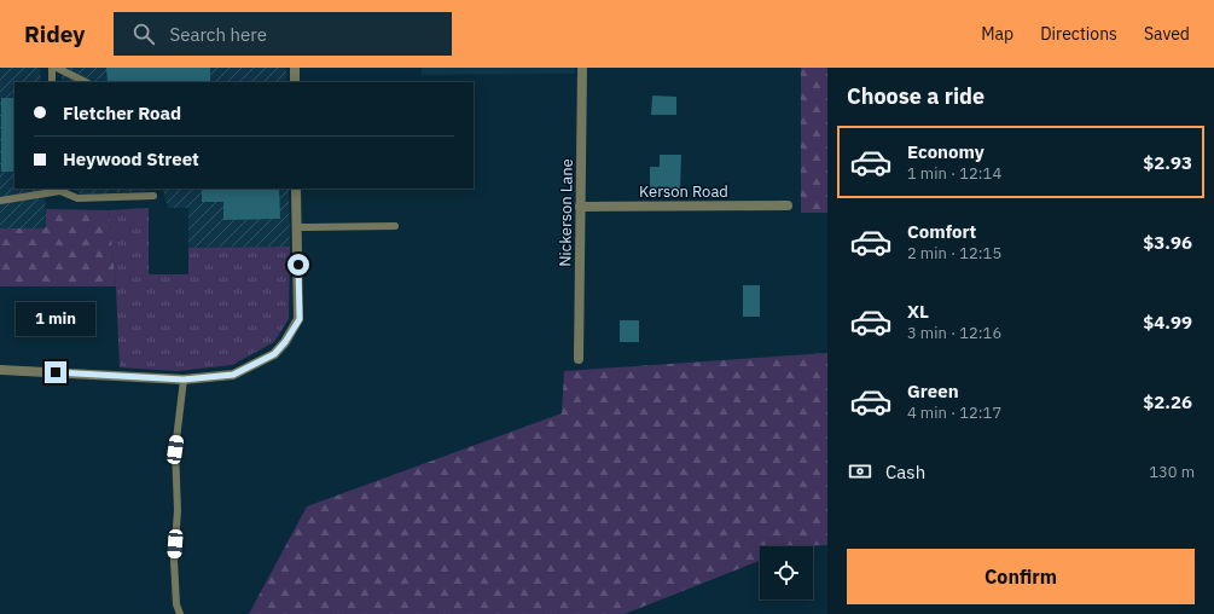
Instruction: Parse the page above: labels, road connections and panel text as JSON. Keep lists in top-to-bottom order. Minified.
{"streets":{"street":["Kerson Road","Nickerson Lane"]},"crossings":[["Kerson Road","Nickerson Lane"]],"page":{"header":"Ridey","search":"Search here","nav":["Map","Directions","Saved"],"heading":"Choose a ride","banner":["Fletcher Road","Heywood Street"],"list":[{"name":"Economy","note":"1 min · 12:14","value":"$2.93"},{"name":"Comfort","note":"2 min · 12:15","value":"$3.96"},{"name":"XL","note":"3 min · 12:16","value":"$4.99"},{"name":"Green","note":"4 min · 12:17","value":"$2.26"}],"bubble":"1 min","pay":["Cash","130 m"],"buttons":"Confirm"}}
